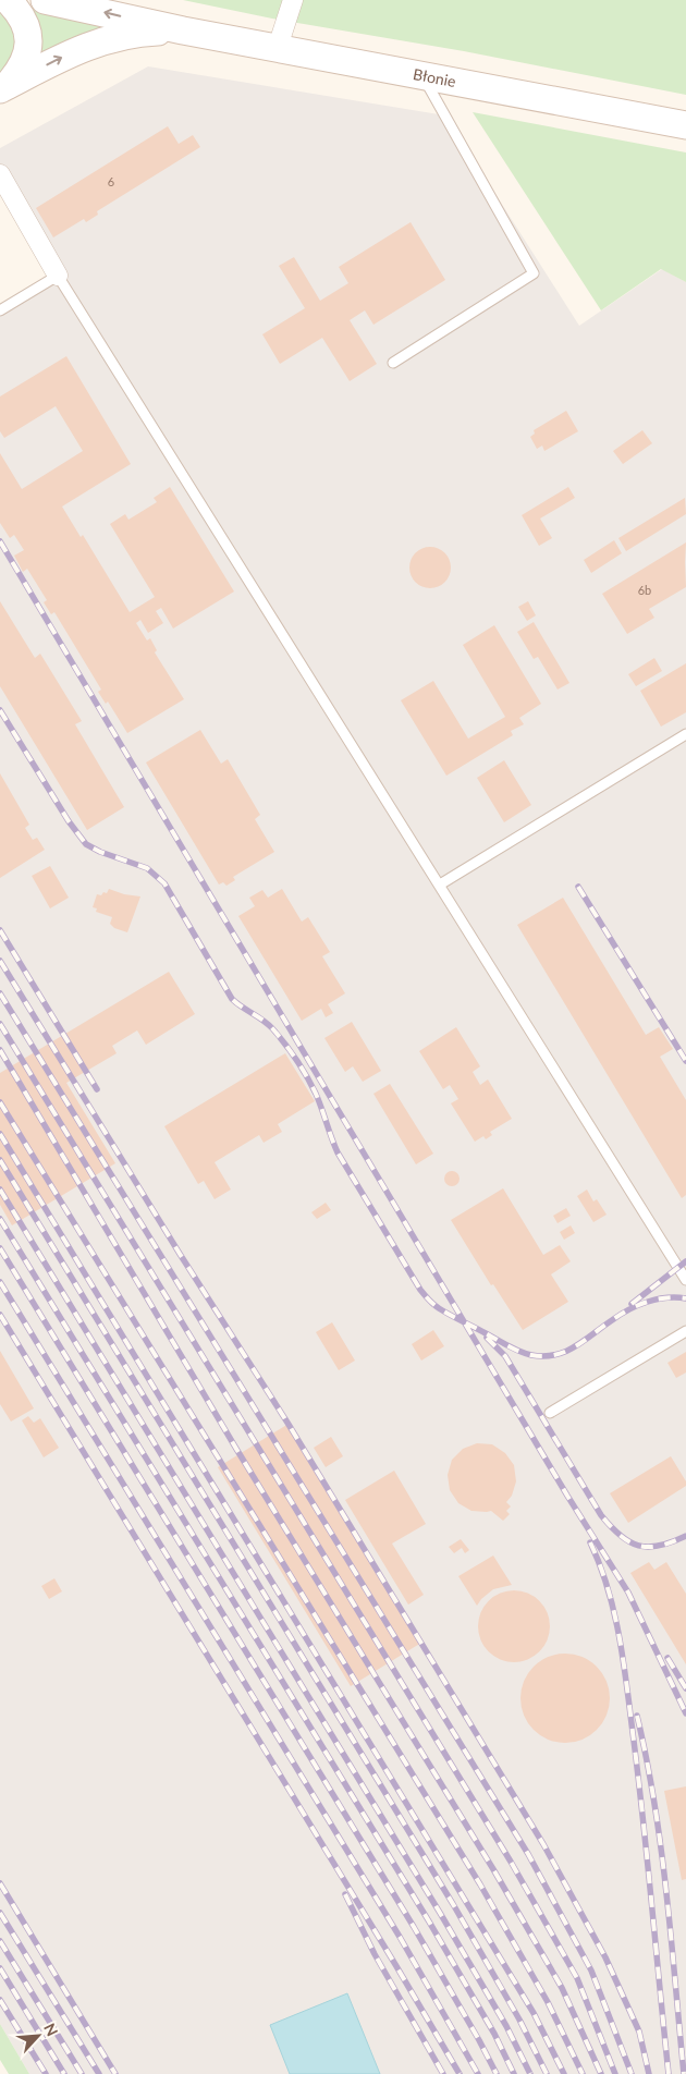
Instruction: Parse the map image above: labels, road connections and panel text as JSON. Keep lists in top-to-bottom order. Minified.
{"streets":{"street":["Błonie"]},"house_numbers":["6","6b"],"north":"top right"}
